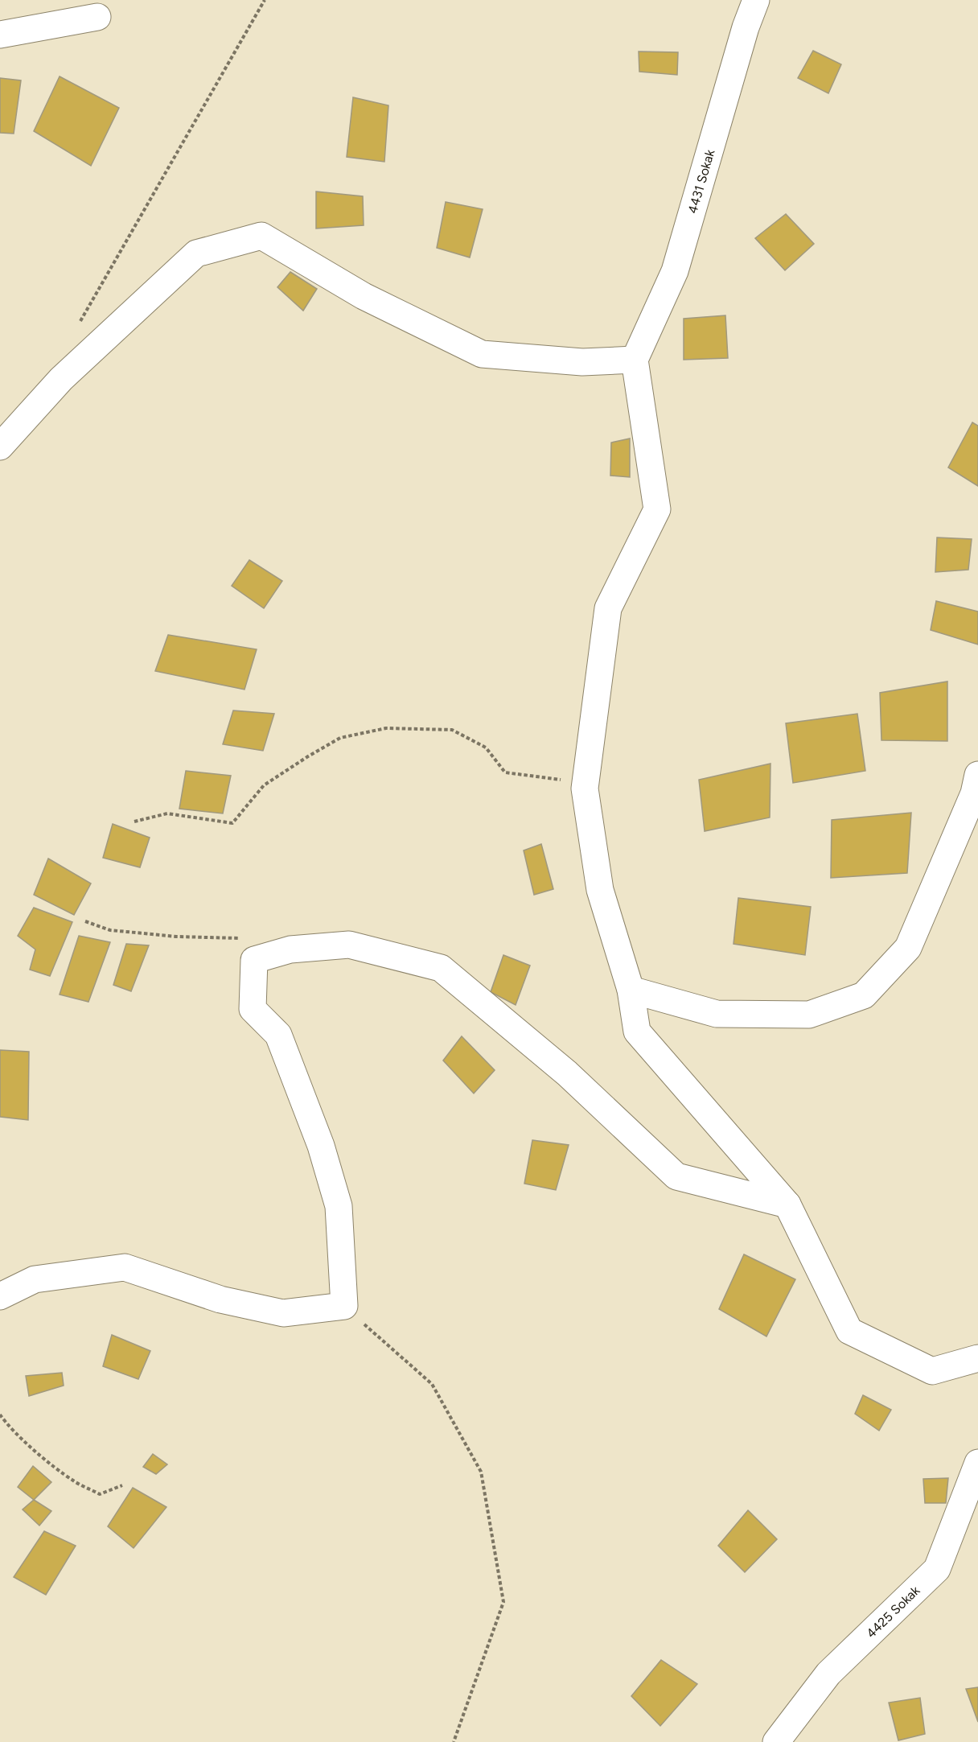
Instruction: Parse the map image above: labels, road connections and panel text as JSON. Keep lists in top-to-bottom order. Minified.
{"streets":{"street":["4431 Sokak","4425 Sokak"]}}
